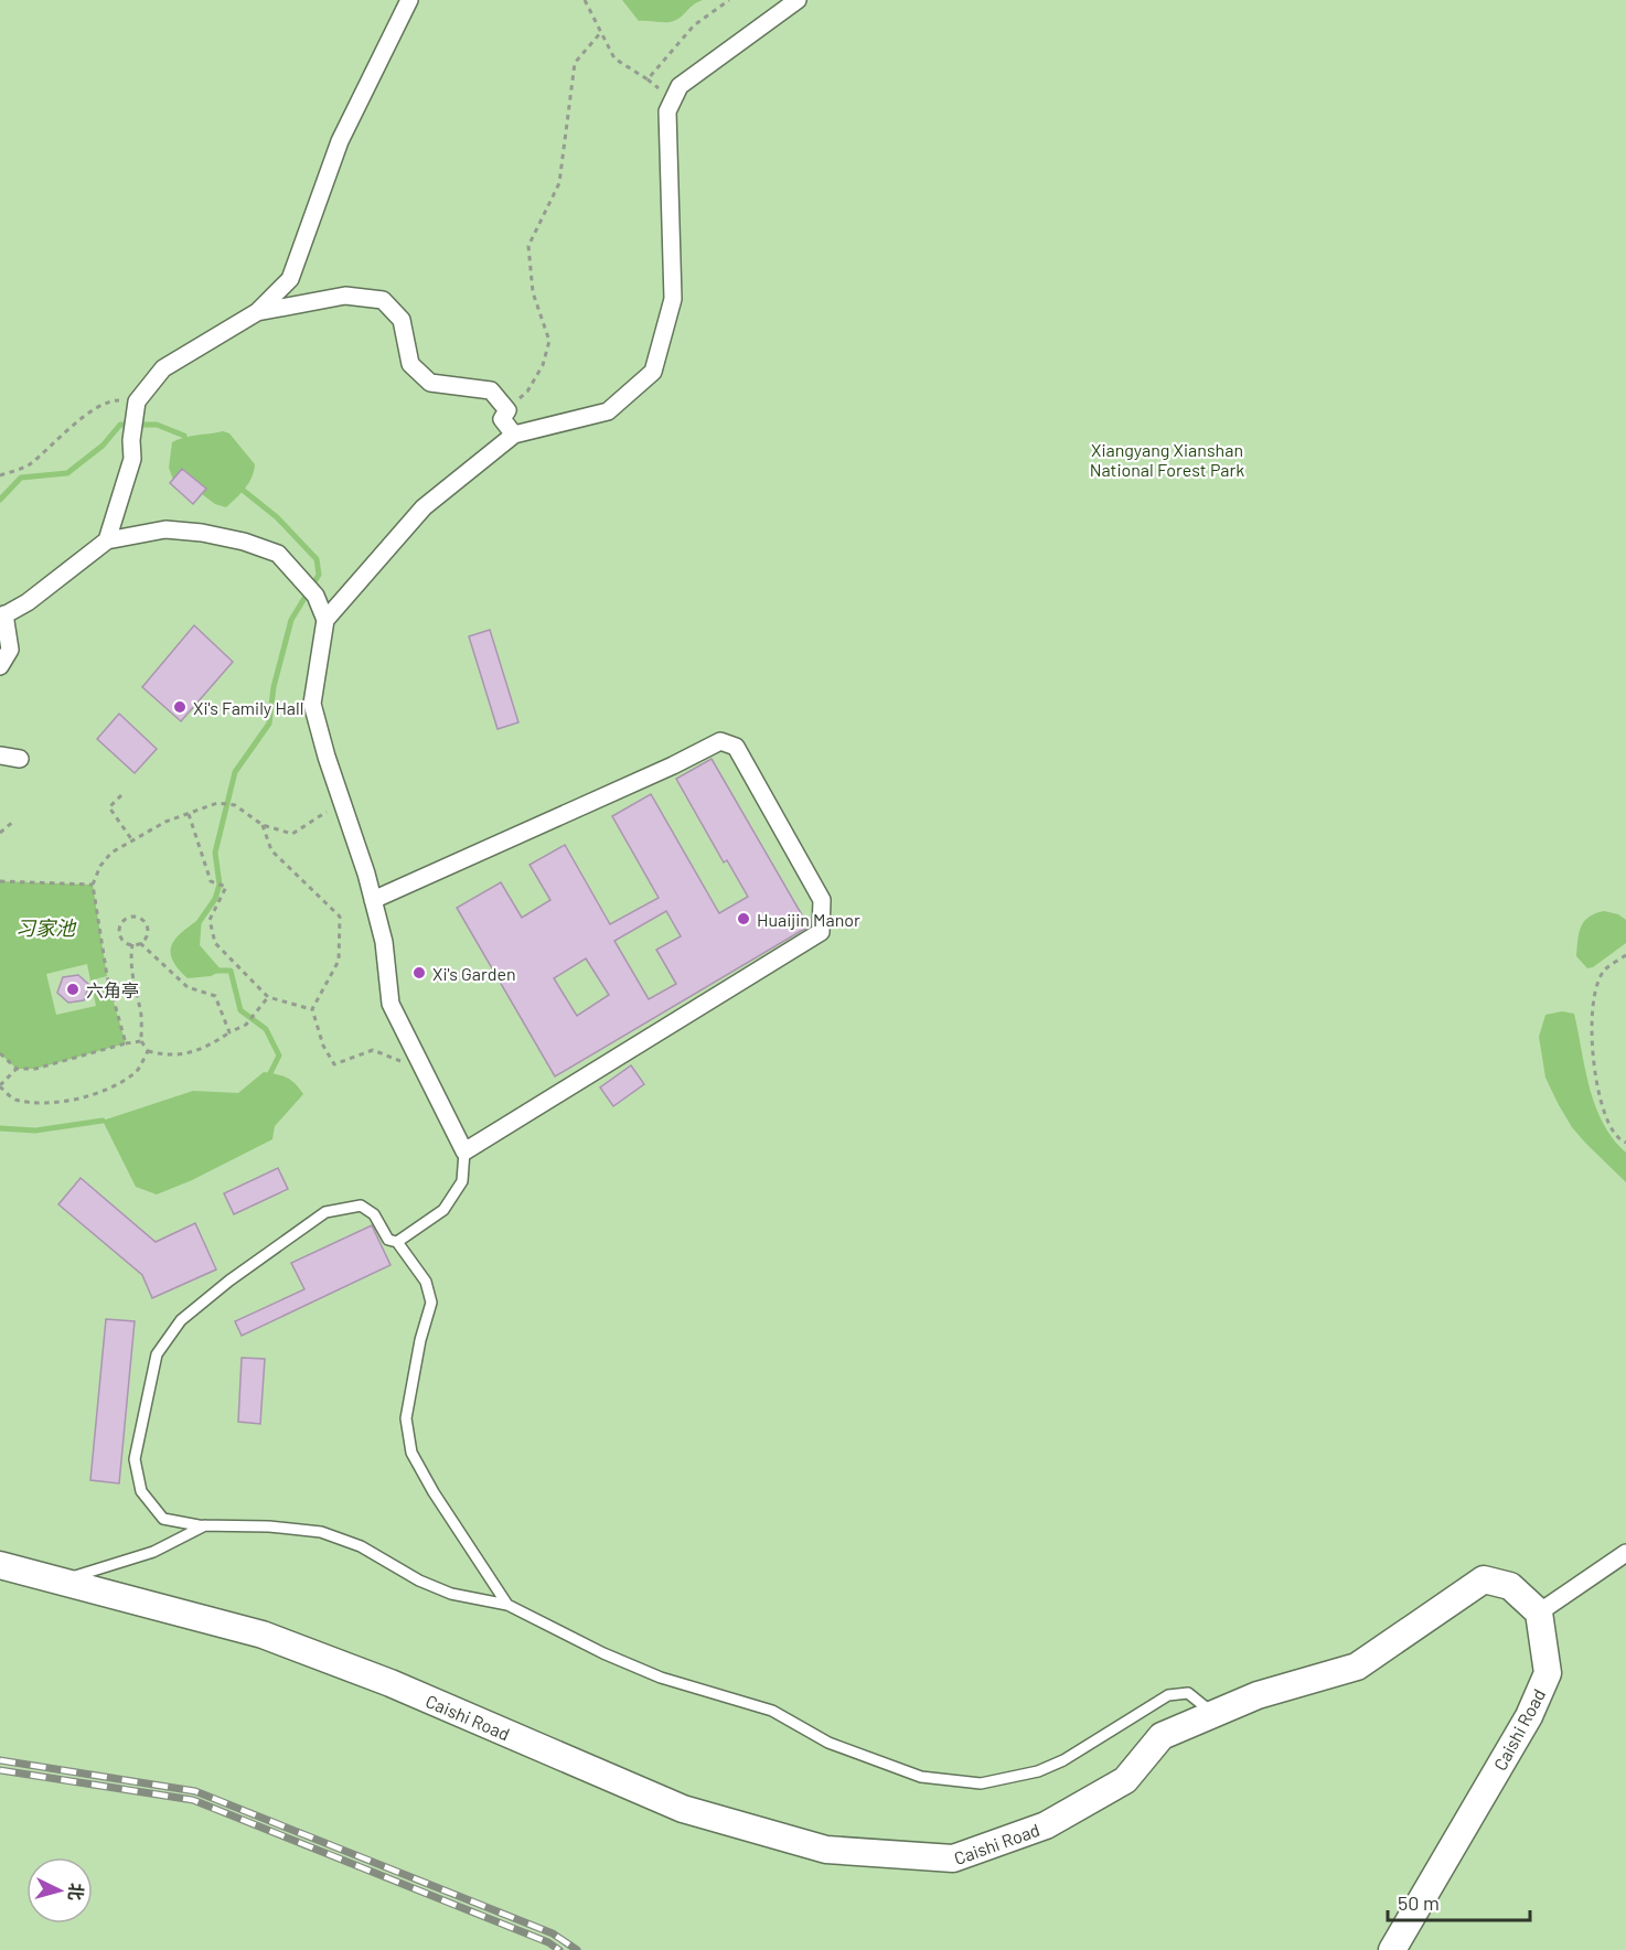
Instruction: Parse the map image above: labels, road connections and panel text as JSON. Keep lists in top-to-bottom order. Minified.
{"streets":{"street":["Caishi Road"]},"water":["习家池"],"parks":["Xiangyang Xianshan National Forest Park"],"places":["Xi's Family Hall","Huaijin Manor","Xi's Garden","六角亭"],"scale_bar":"50 m","north":"right"}
